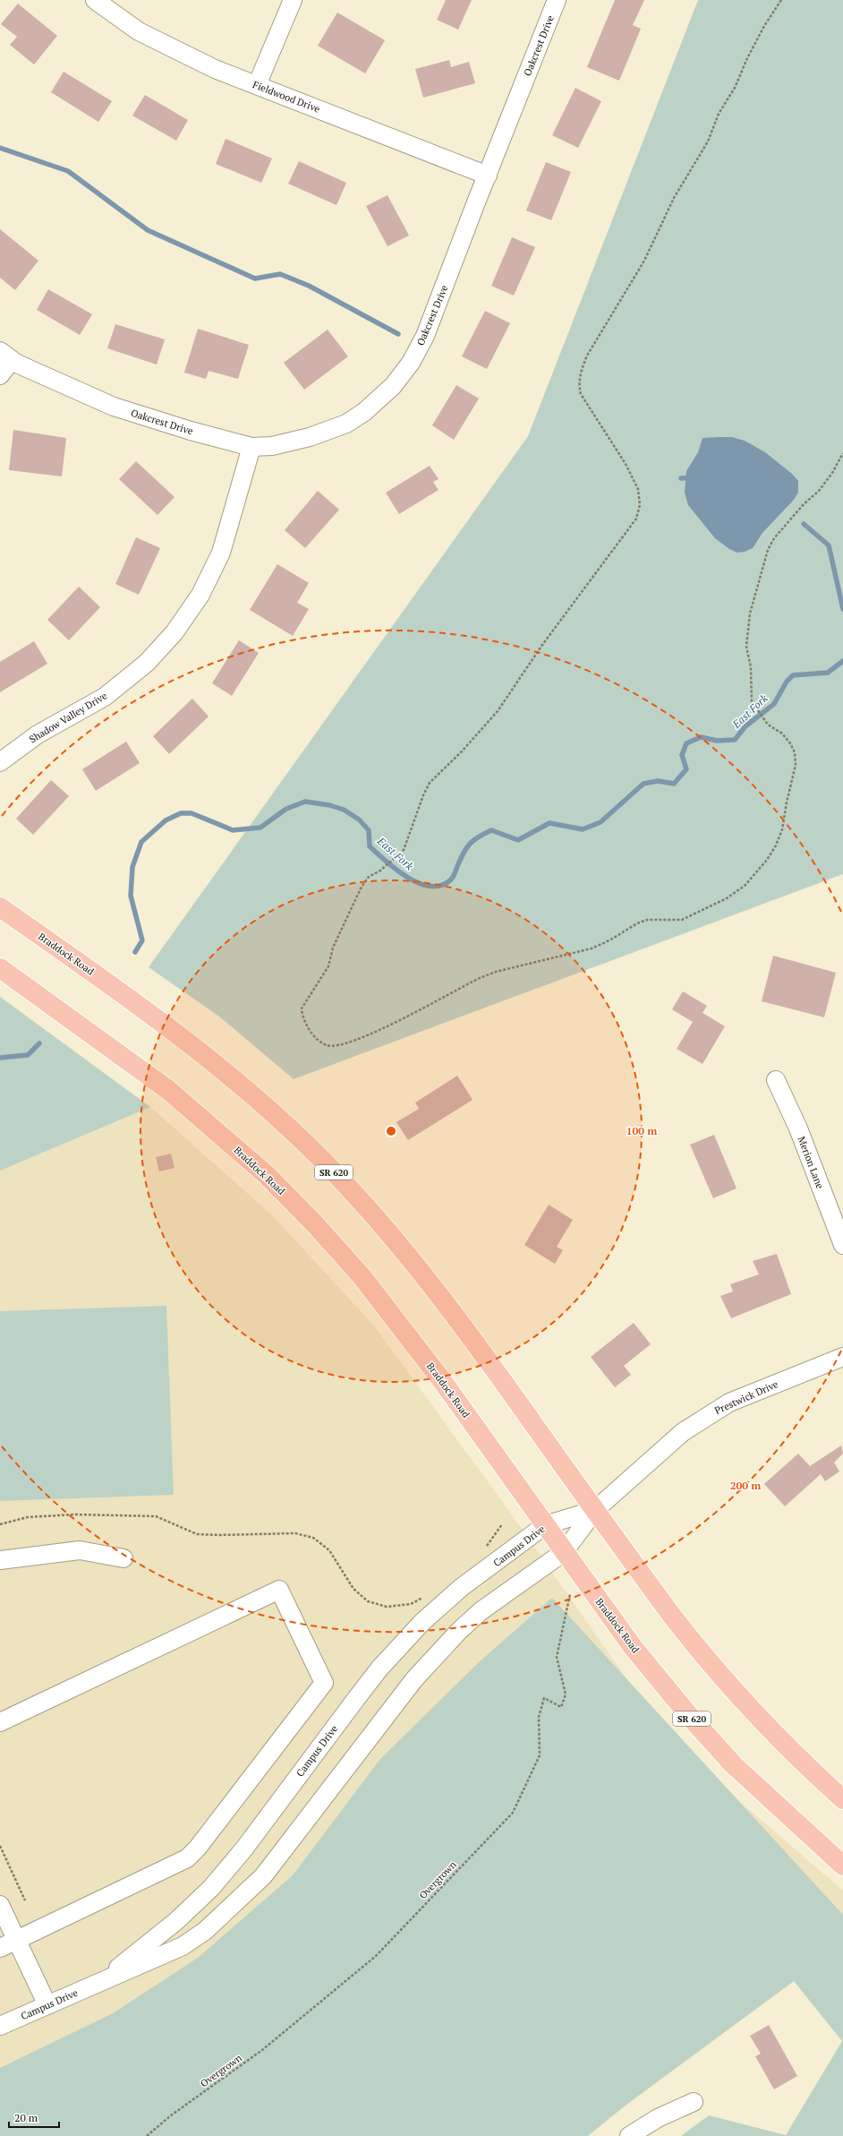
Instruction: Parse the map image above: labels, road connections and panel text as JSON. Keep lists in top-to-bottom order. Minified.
{"streets":{"main road":["Braddock Road","SR 620"],"street":["Oakcrest Drive","Fieldwood Drive","Shadow Valley Drive","Merion Lane","Prestwick Drive","Campus Drive"],"path":["Overgrown"]},"crossings":[["Oakcrest Drive","Fieldwood Drive"],["Oakcrest Drive","Shadow Valley Drive"],["Braddock Road","Prestwick Drive"],["Braddock Road","Campus Drive"],["Prestwick Drive","Campus Drive"]],"water":["East Fork"],"scale_bar":"20 m","rings":["100 m","200 m"]}
